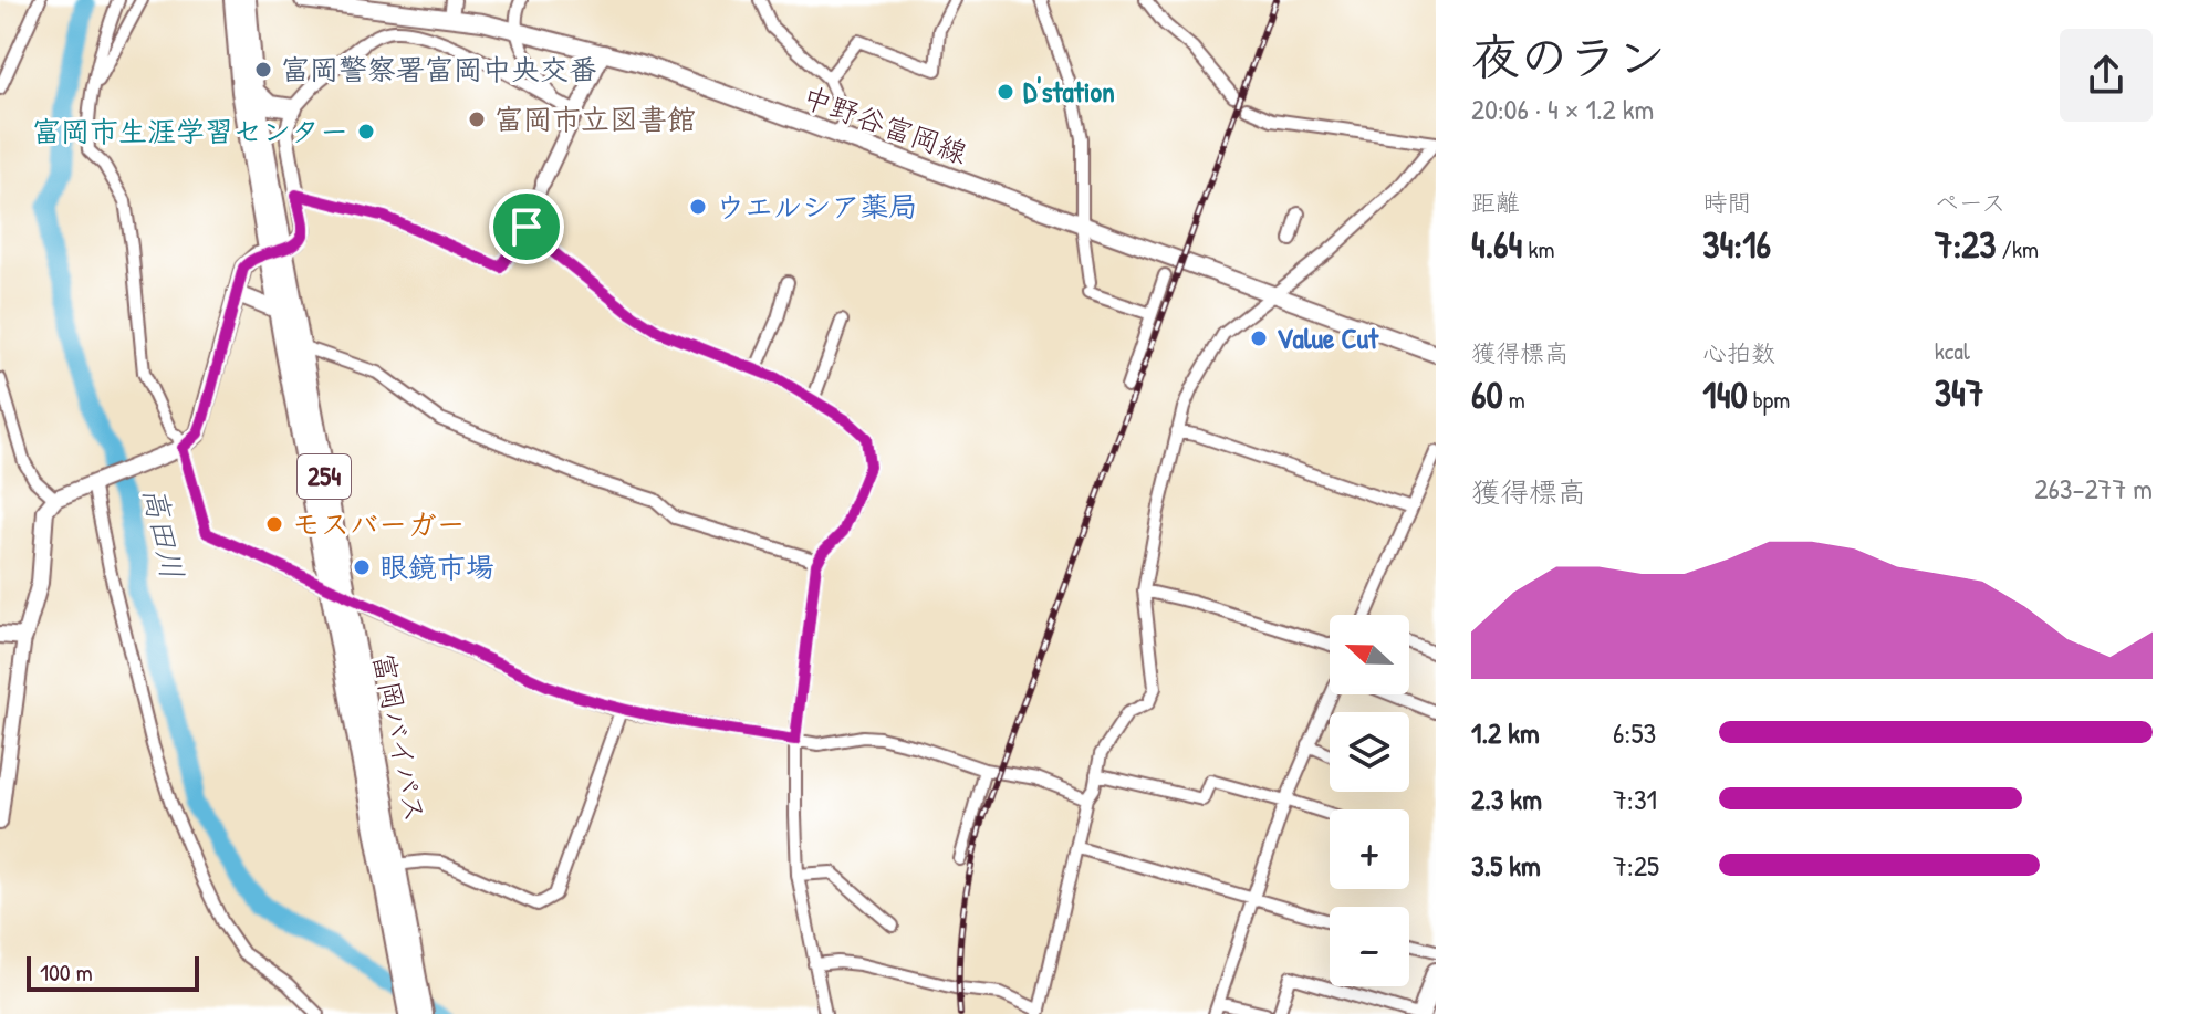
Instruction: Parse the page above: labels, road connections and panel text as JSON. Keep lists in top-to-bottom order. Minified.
{"streets":{"highway":["254","富岡バイパス"],"main road":["中野谷富岡線"]},"water":["高田川"],"places":["富岡警察署富岡中央交番","D'station","富岡市立図書館","富岡市生涯学習センター","ウエルシア薬局","Value Cut","モスバーガー","眼鏡市場"],"scale_bar":"100 m","north":"left","page":{"heading":["夜のラン","20:06 · 4 × 1.2 km"],"stats":[["距離","4.64 km"],["時間","34:16"],["ペース","7:23 /km"],["獲得標高","60 m"],["心拍数","140 bpm"],["kcal","347"]],"chart":["獲得標高","263–277 m"],"map_buttons":["+","−"],"list":[{"name":"1.2 km","note":"6:53"},{"name":"2.3 km","note":"7:31"},{"name":"3.5 km","note":"7:25"}],"scale":"100 m"}}
